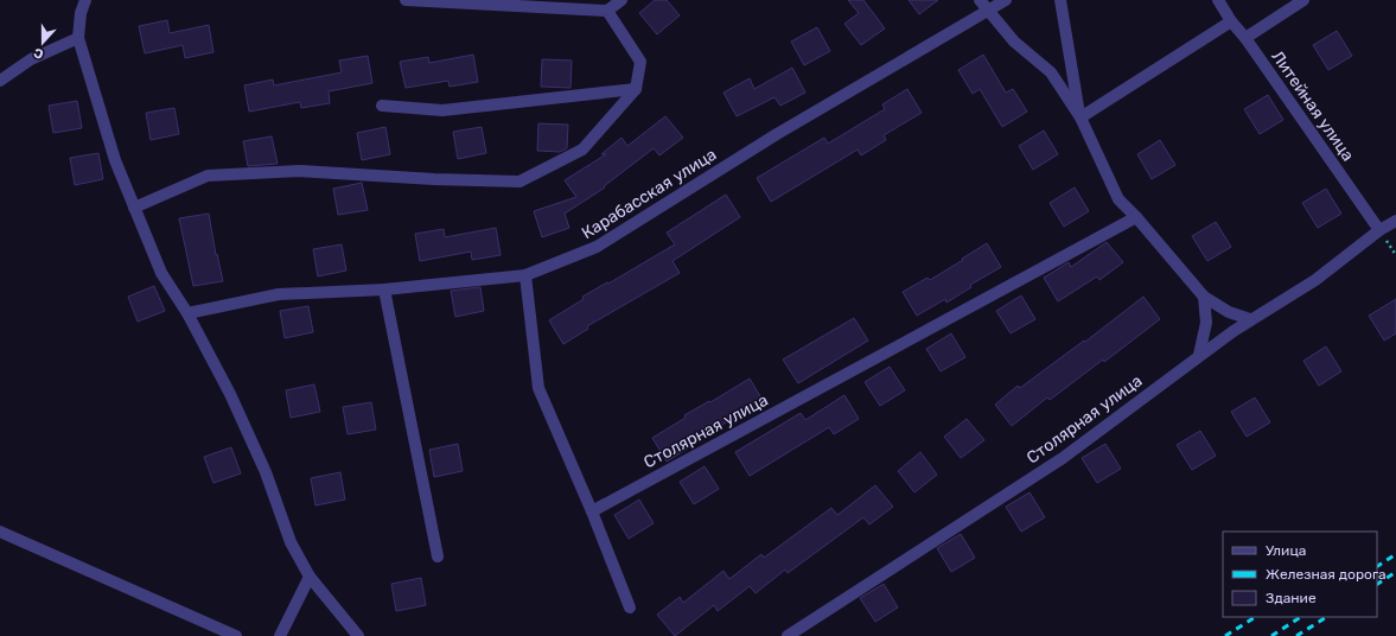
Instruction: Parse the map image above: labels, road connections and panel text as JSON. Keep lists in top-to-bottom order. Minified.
{"streets":{"street":["Литейная улица","Карабасская улица","Столярная улица"]},"crossings":[["Литейная улица","Столярная улица"]],"legend":["Улица","Железная дорога","Здание"],"north":"bottom"}
